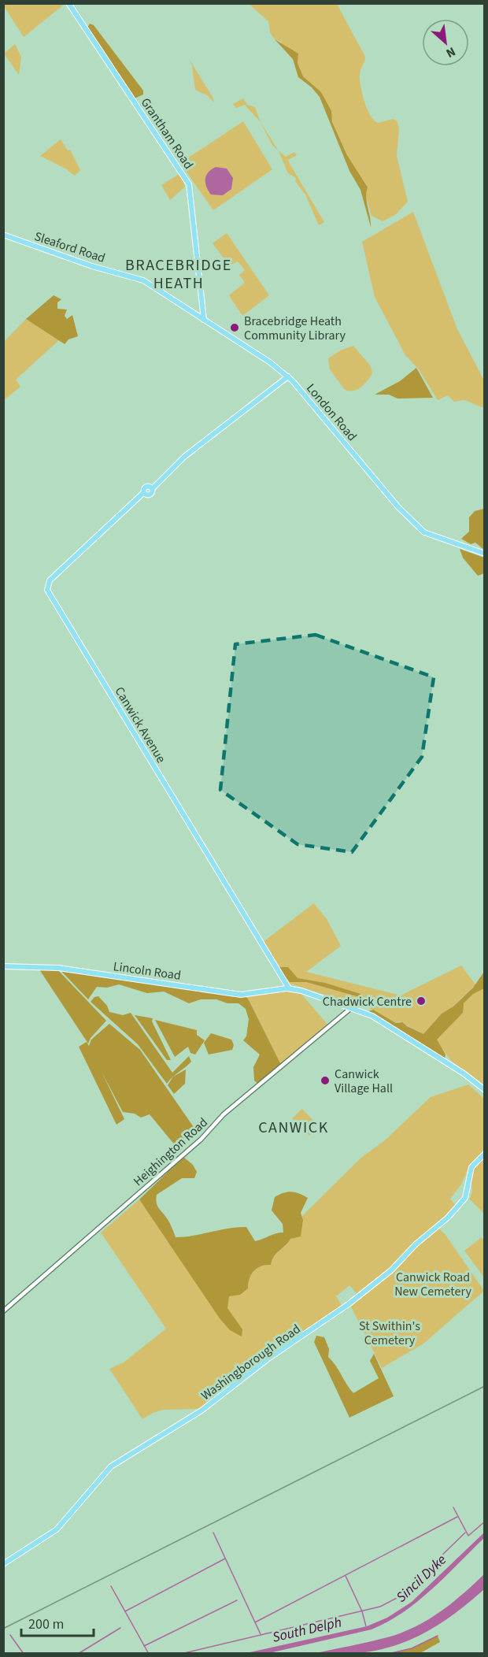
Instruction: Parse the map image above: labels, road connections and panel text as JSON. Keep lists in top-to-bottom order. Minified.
{"streets":{"main road":["Grantham Road","Sleaford Road","London Road","Canwick Avenue","Lincoln Road","Washingborough Road"],"street":["Heighington Road"]},"crossings":[["Grantham Road","Sleaford Road"],["Grantham Road","London Road"],["Sleaford Road","London Road"],["London Road","Canwick Avenue"],["Canwick Avenue","Lincoln Road"],["Lincoln Road","Heighington Road"]],"districts":["BRACEBRIDGE HEATH","CANWICK"],"water":["Sincil Dyke","South Delph"],"parks":["Canwick Road New Cemetery","St Swithin's Cemetery"],"places":["Bracebridge Heath Community Library","Chadwick Centre","Canwick Village Hall"],"scale_bar":"200 m","north":"bottom right"}
